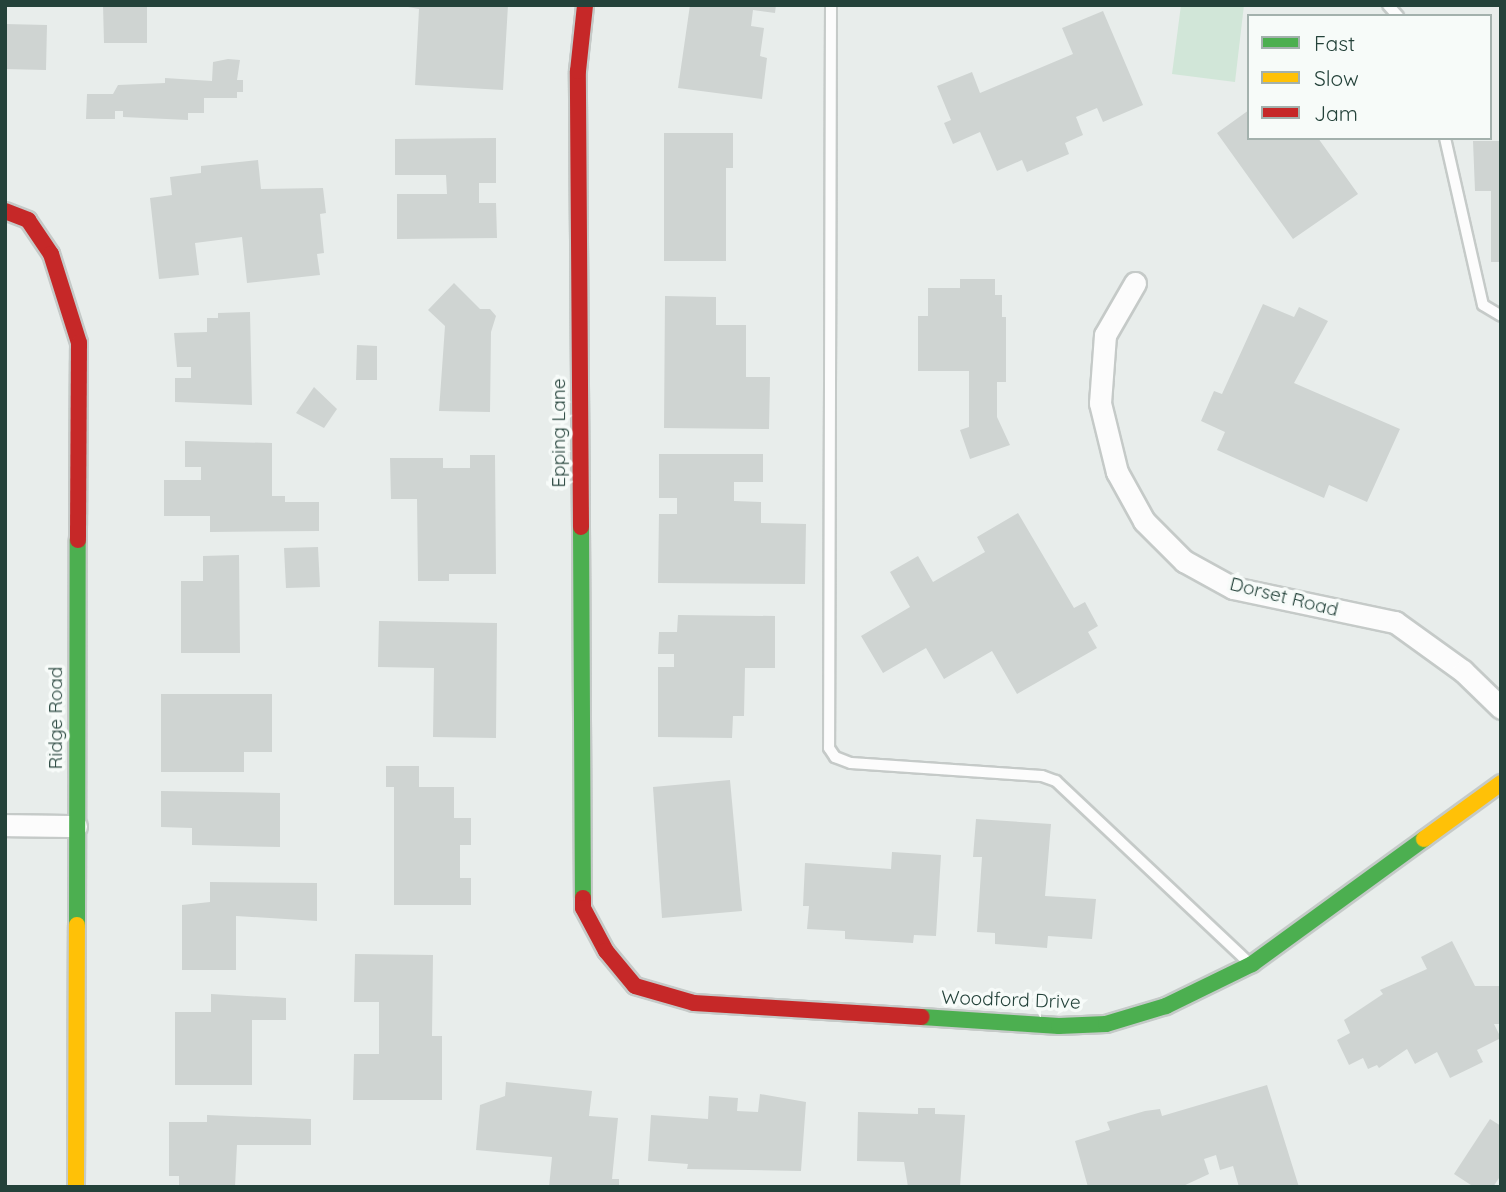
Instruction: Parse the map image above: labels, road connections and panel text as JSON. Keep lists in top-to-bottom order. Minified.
{"streets":{"street":["Epping Lane","Dorset Road","Ridge Road","Woodford Drive"]},"crossings":[["Epping Lane","Woodford Drive"]],"legend":["Fast","Slow","Jam"]}
